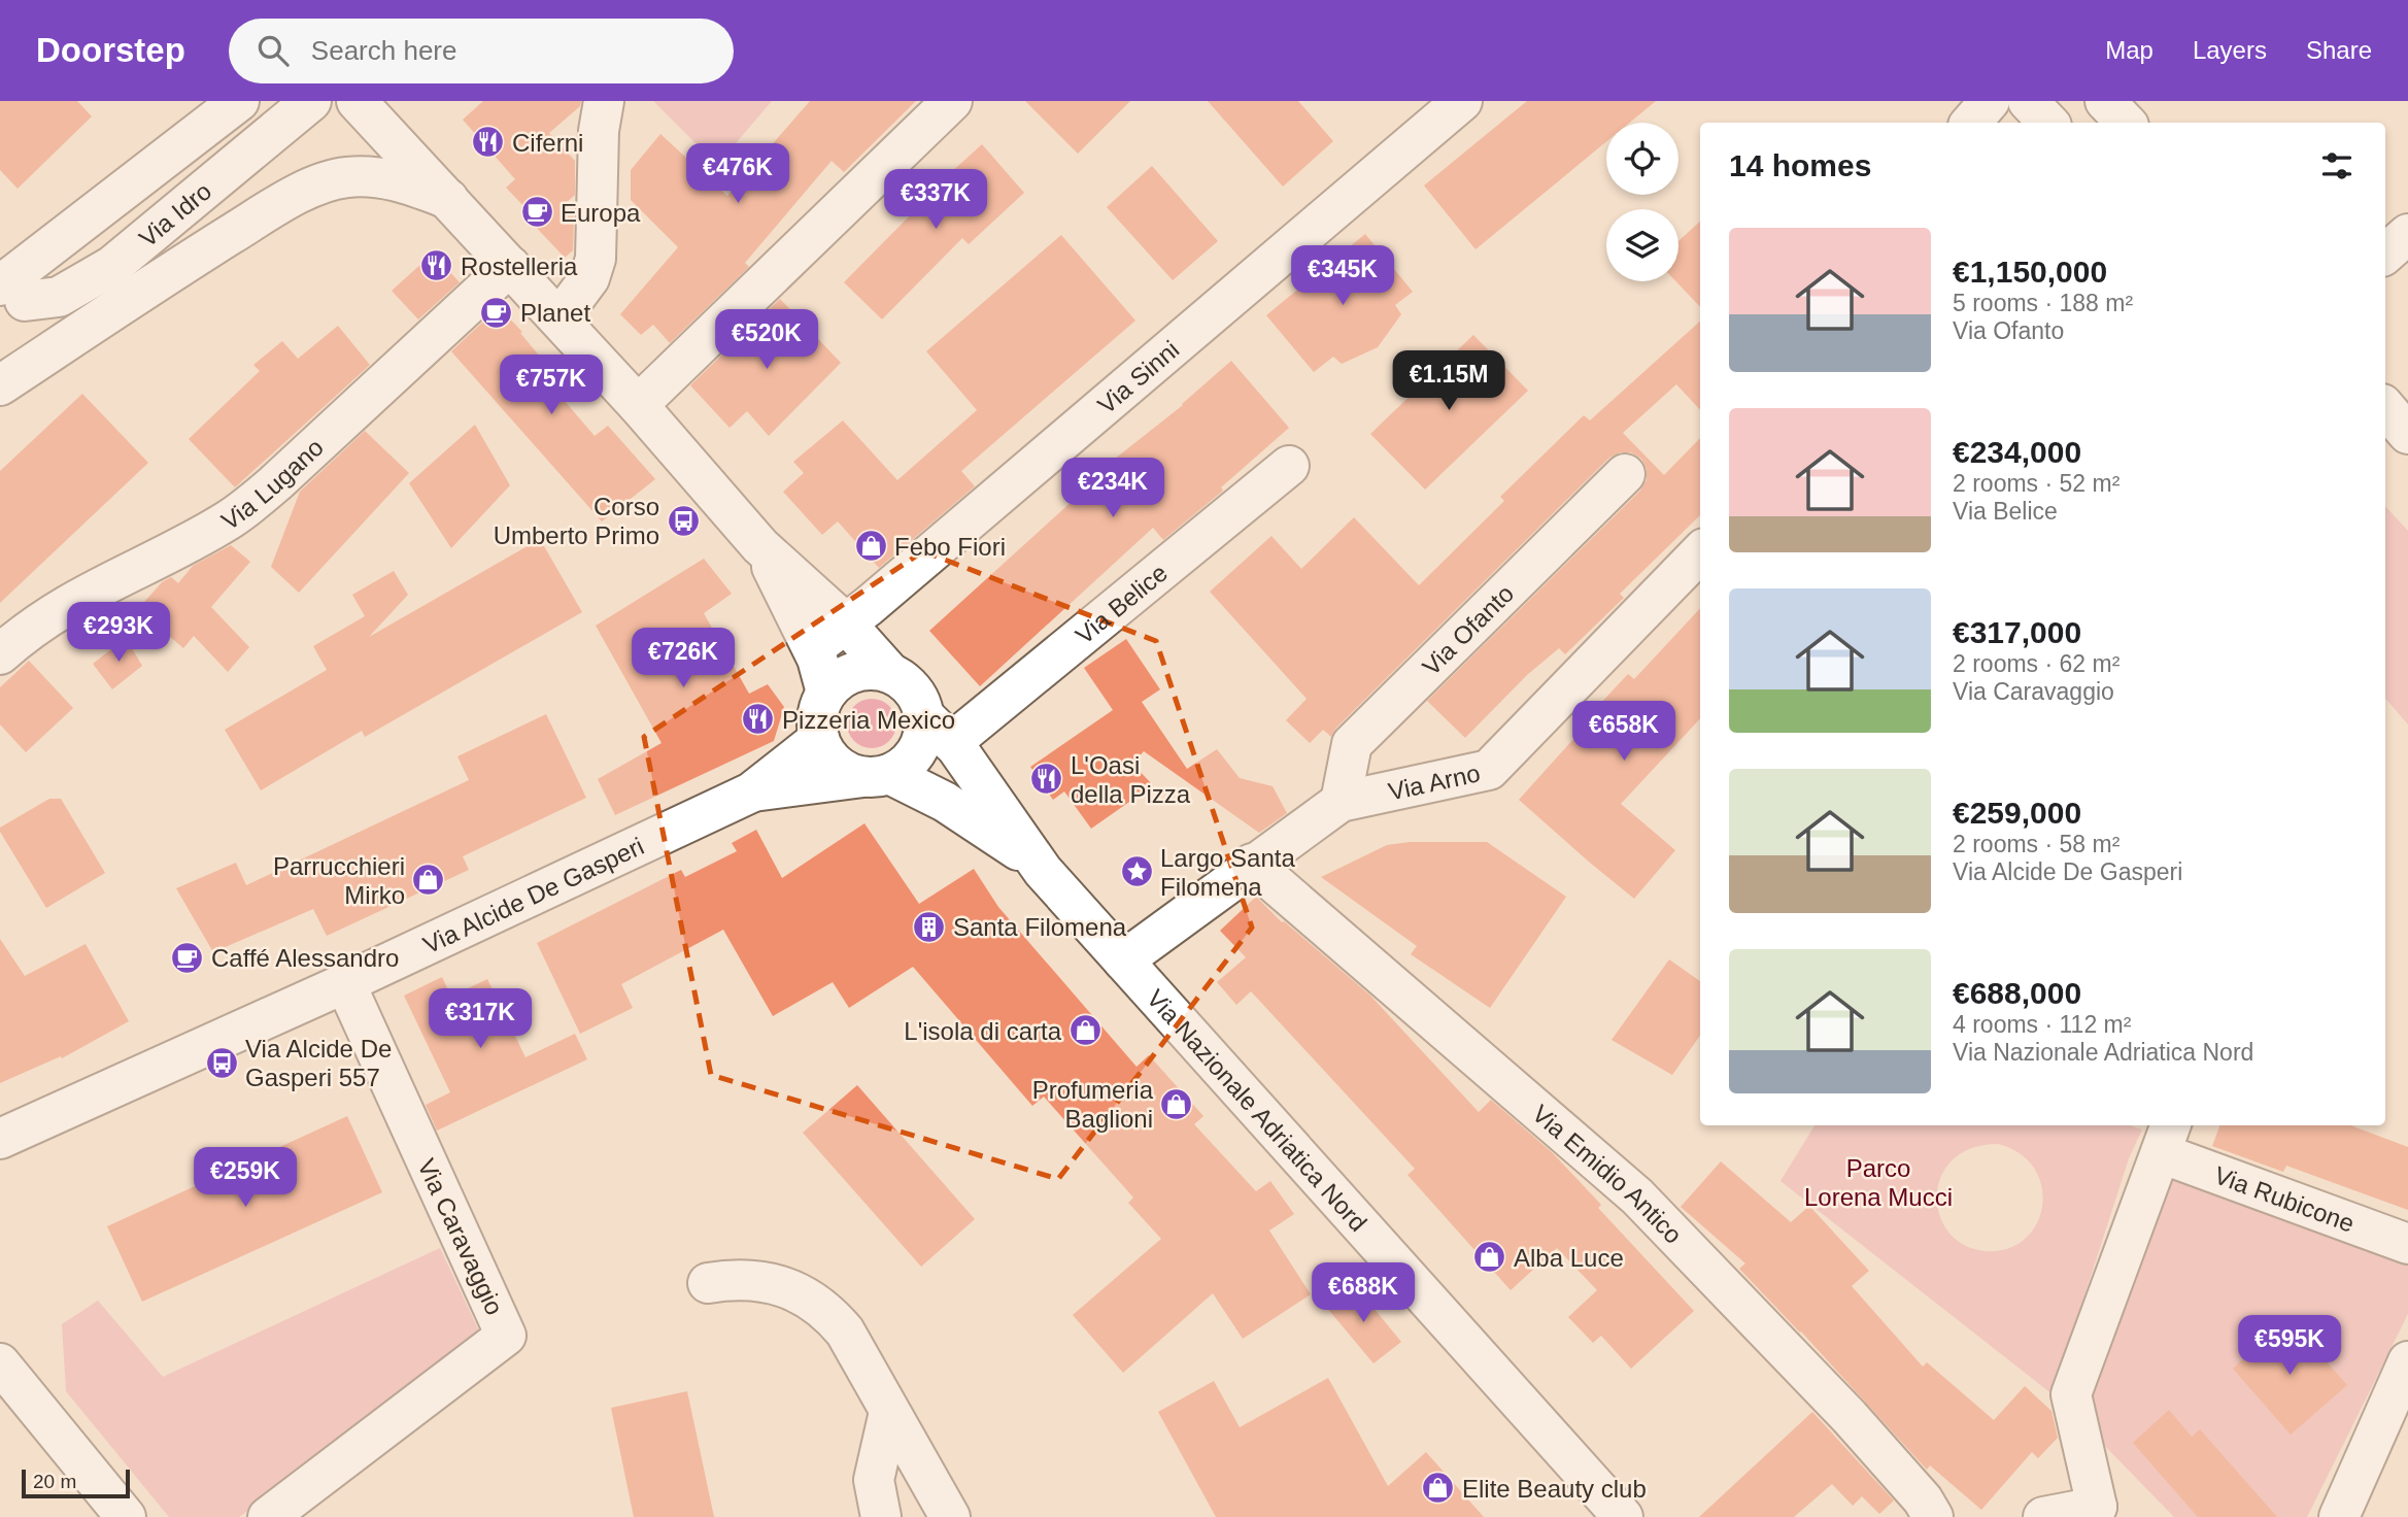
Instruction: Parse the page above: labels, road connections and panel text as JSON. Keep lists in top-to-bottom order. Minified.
{"streets":{"main road":["Via Idro","Via Sinni","Via Lugano","Via Belice","Via Ofanto","Via Arno","Via Alcide De Gasperi","Via Nazionale Adriatica Nord","Via Emidio Antico","Via Rubicone","Via Caravaggio"]},"crossings":[["Via Belice","Via Alcide De Gasperi"],["Via Ofanto","Via Arno"],["Via Arno","Via Nazionale Adriatica Nord"],["Via Arno","Via Emidio Antico"],["Via Alcide De Gasperi","Via Caravaggio"]],"parks":["Parco Lorena Mucci"],"places":{"restaurant":["Ciferni","Rostelleria","Pizzeria Mexico","L'Oasi della Pizza"],"cafe":["Europa","Planet","Caffé Alessandro"],"bus stop":["Corso Umberto Primo","Via Alcide De Gasperi 557"],"shop":["Febo Fiori","Parrucchieri Mirko","L'isola di carta","Profumeria Baglioni","Alba Luce","Elite Beauty club"],"place":["Largo Santa Filomena"],"building":["Santa Filomena"]},"scale_bar":"20 m","page":{"header":"Doorstep","search":"Search here","nav":["Map","Layers","Share"],"heading":"14 homes","price":["€476K","€337K","€345K","€520K","€1.15M","€757K","€234K","€293K","€726K","€658K","€317K","€259K","€688K","€595K"],"list":[{"name":"€1,150,000","note":"5 rooms · 188 m² · Via Ofanto"},{"name":"€234,000","note":"2 rooms · 52 m² · Via Belice"},{"name":"€317,000","note":"2 rooms · 62 m² · Via Caravaggio"},{"name":"€259,000","note":"2 rooms · 58 m² · Via Alcide De Gasperi"},{"name":"€688,000","note":"4 rooms · 112 m² · Via Nazionale Adriatica Nord"}],"scale":"20 m"}}
